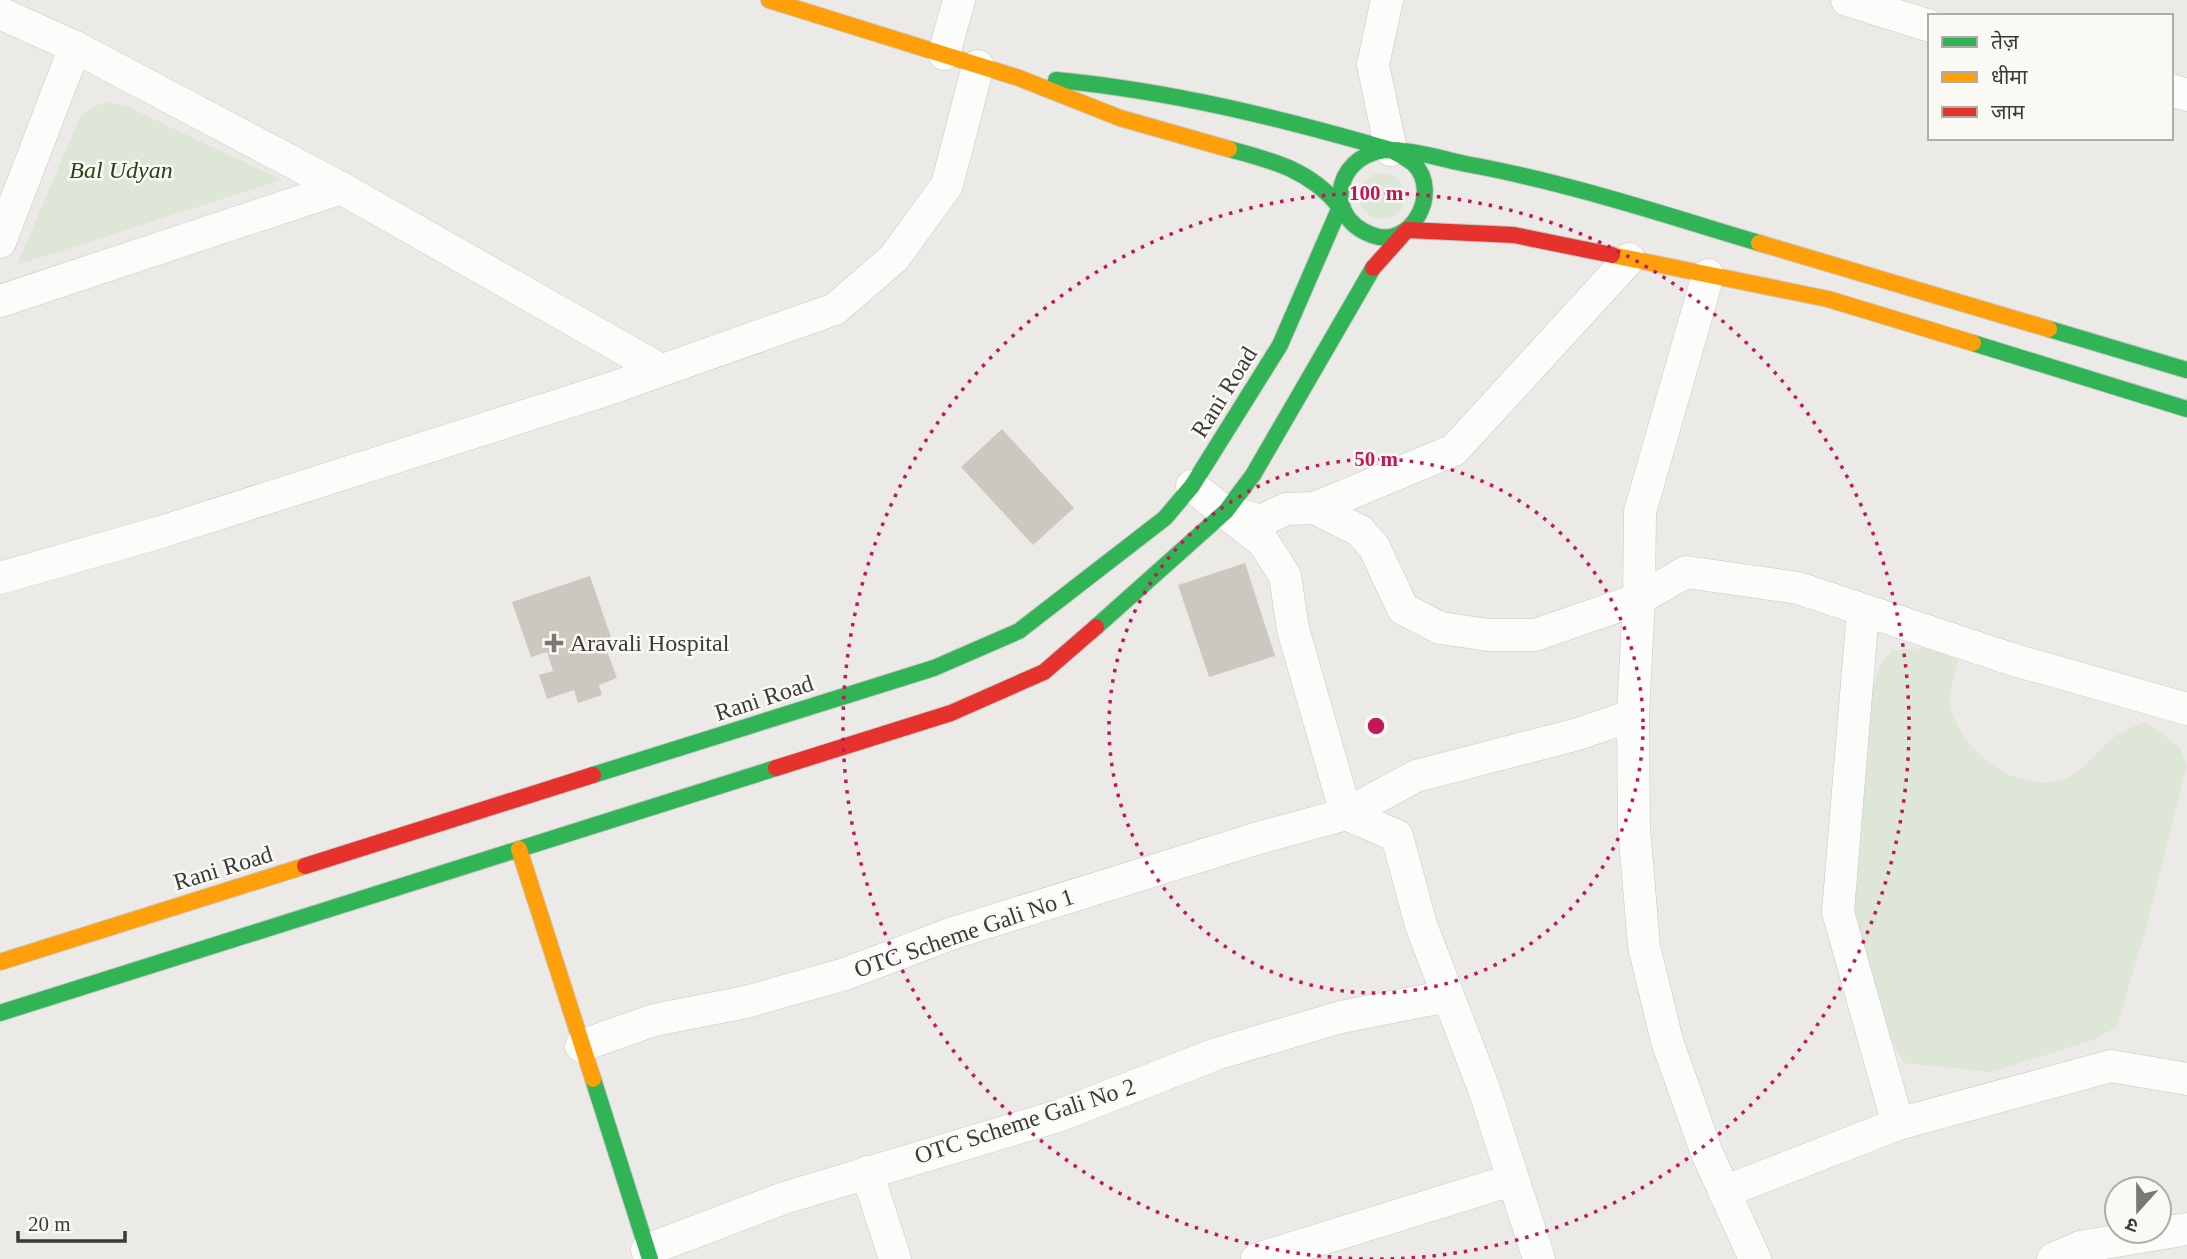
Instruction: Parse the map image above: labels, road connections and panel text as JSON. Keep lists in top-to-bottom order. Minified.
{"streets":{"main road":["Rani Road"],"street":["OTC Scheme Gali No 1","OTC Scheme Gali No 2"]},"parks":["Bal Udyan"],"places":{"health":["Aravali Hospital"]},"legend":["तेज़","धीमा","जाम"],"scale_bar":"20 m","north":"bottom","rings":["100 m","50 m"]}
